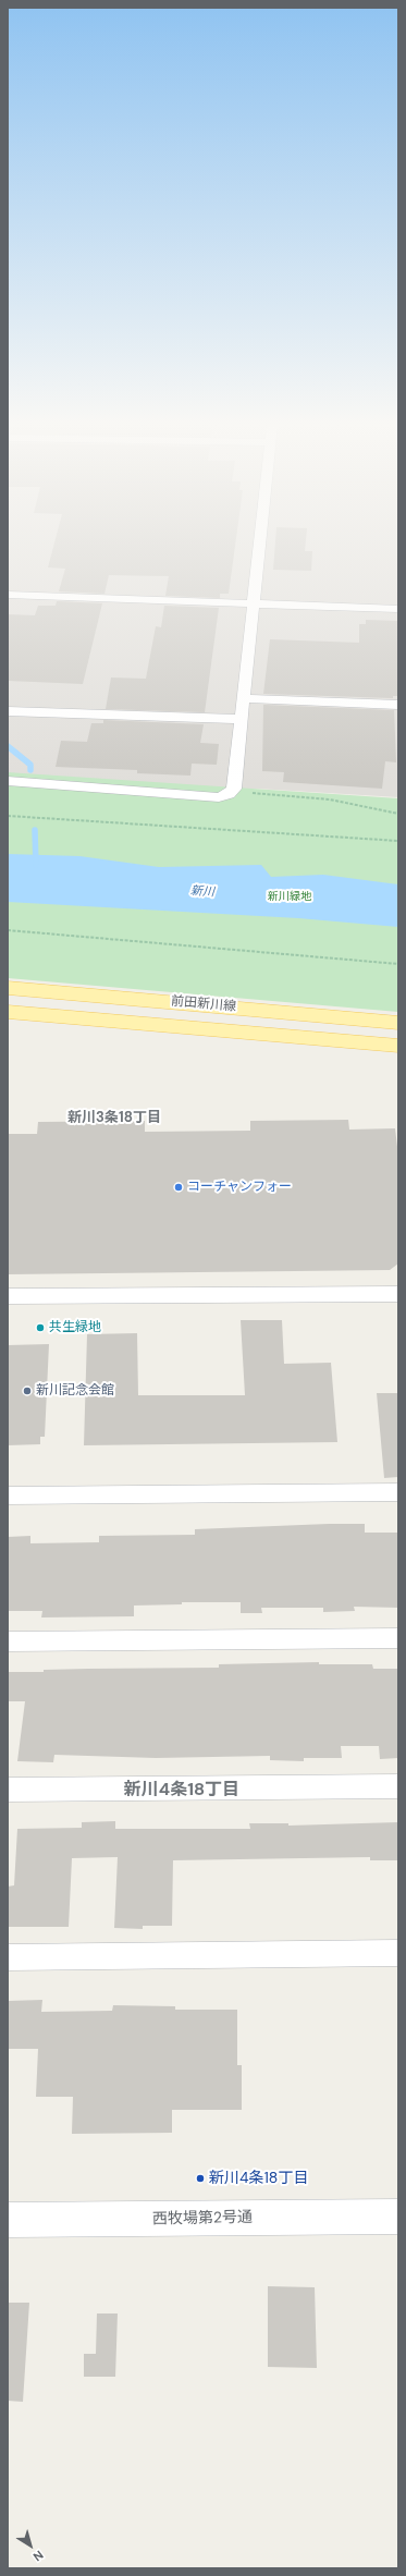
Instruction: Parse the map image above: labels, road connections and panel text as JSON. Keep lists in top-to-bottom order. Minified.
{"streets":{"main road":["前田新川線"],"street":["西牧場第2号通"]},"districts":["新川3条18丁目","新川4条18丁目"],"water":["新川"],"parks":["新川緑地"],"places":["コーチャンフォー","共生緑地","新川記念会館","新川4条18丁目"],"north":"bottom right"}
